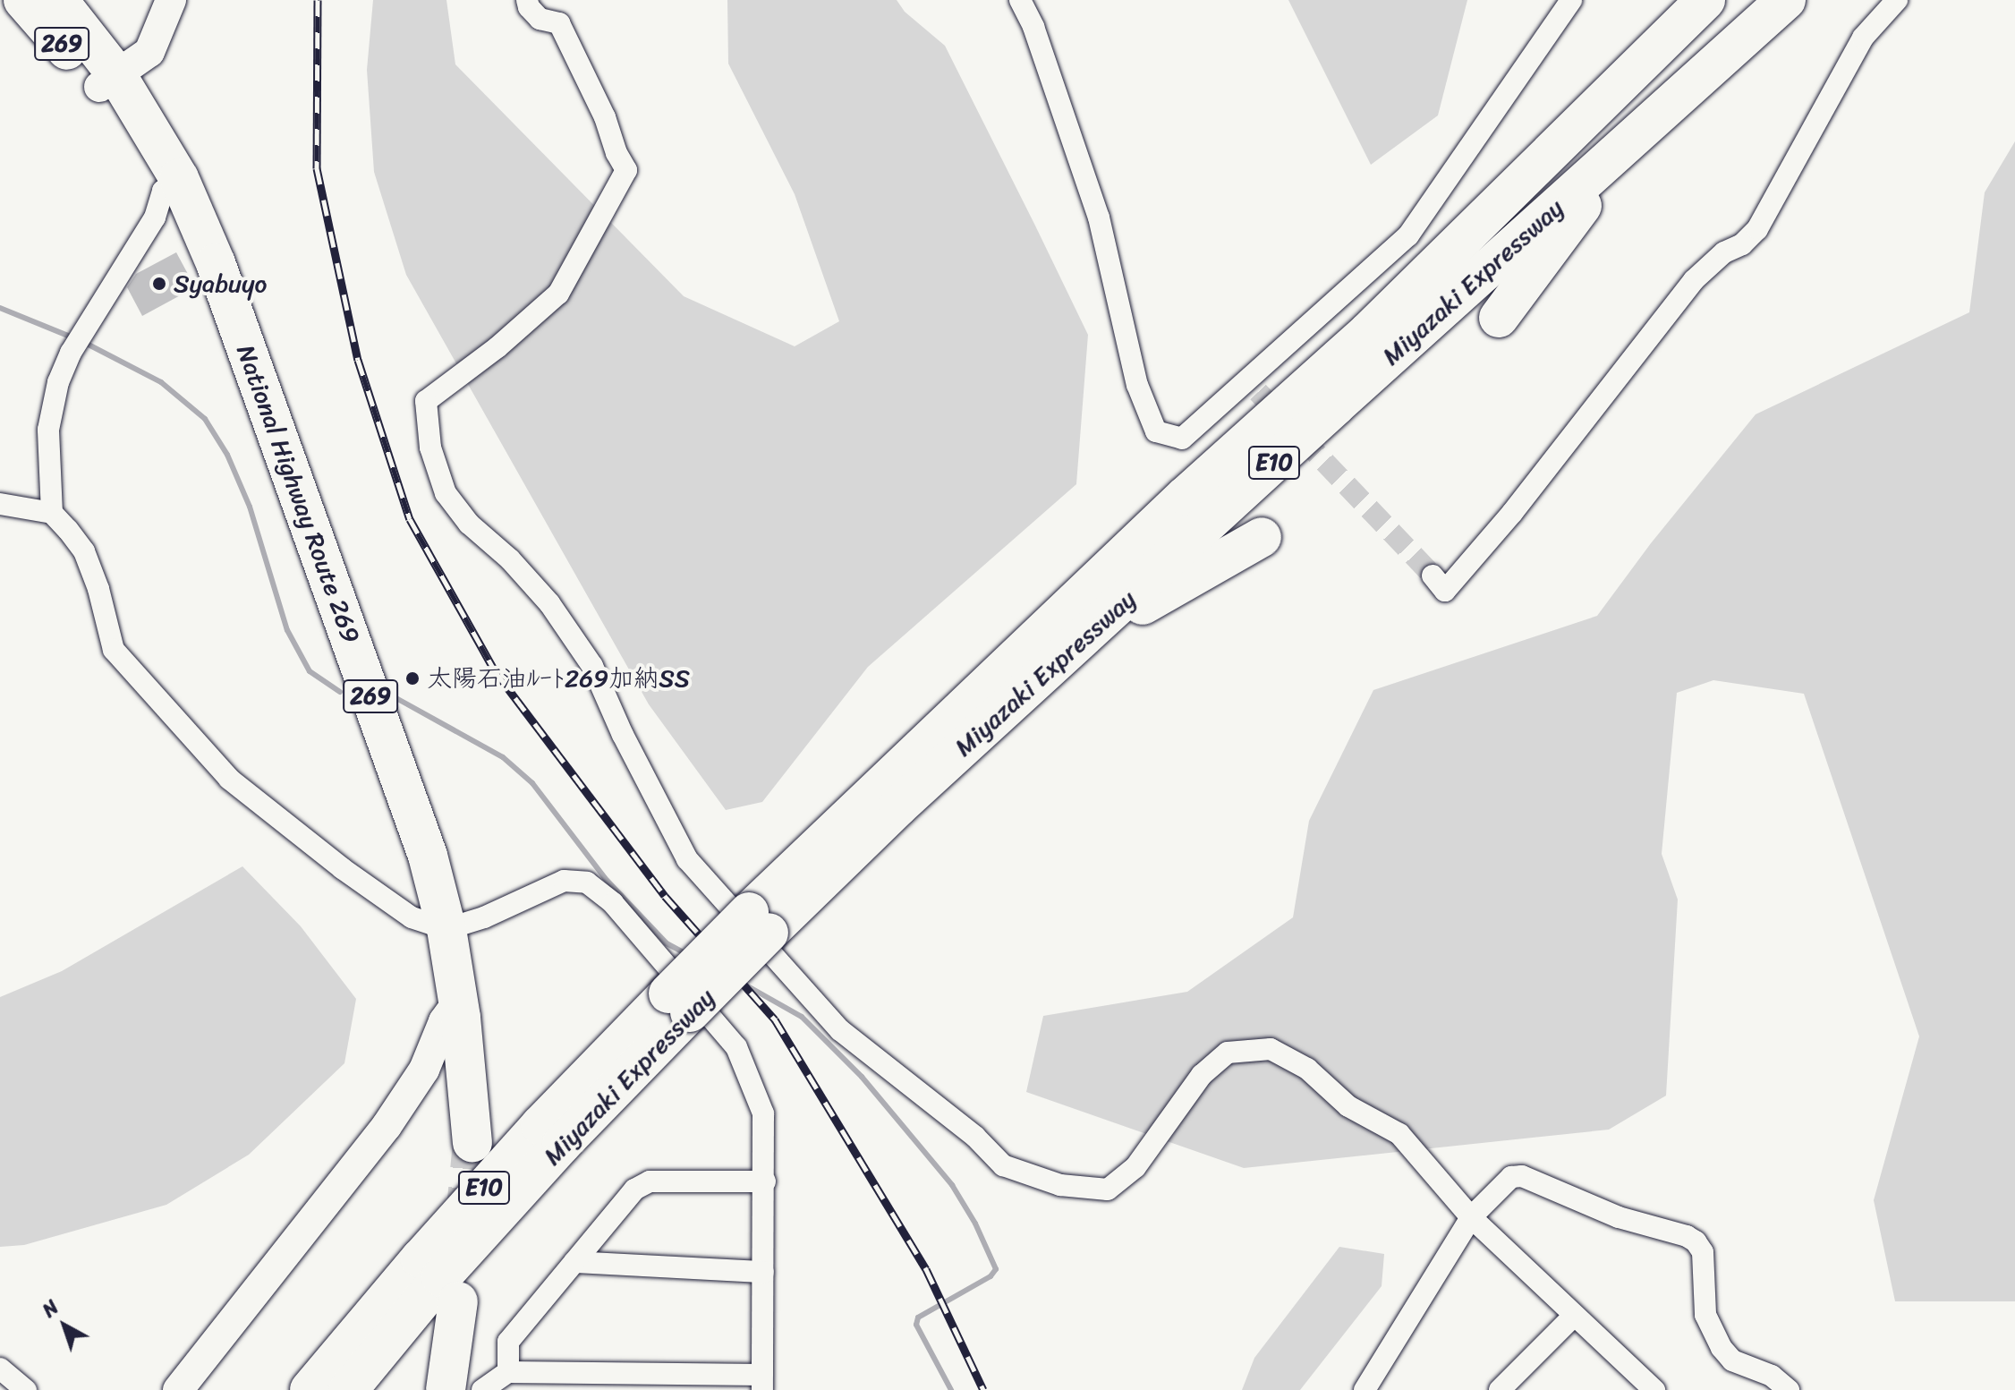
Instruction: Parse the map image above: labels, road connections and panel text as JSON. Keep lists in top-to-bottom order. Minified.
{"streets":{"highway":["269","Miyazaki Expressway","E10","National Highway Route 269"]},"crossings":[["269","National Highway Route 269"]],"places":["Syabuyo","太陽石油ﾙｰﾄ269加納SS"],"north":"top left"}
